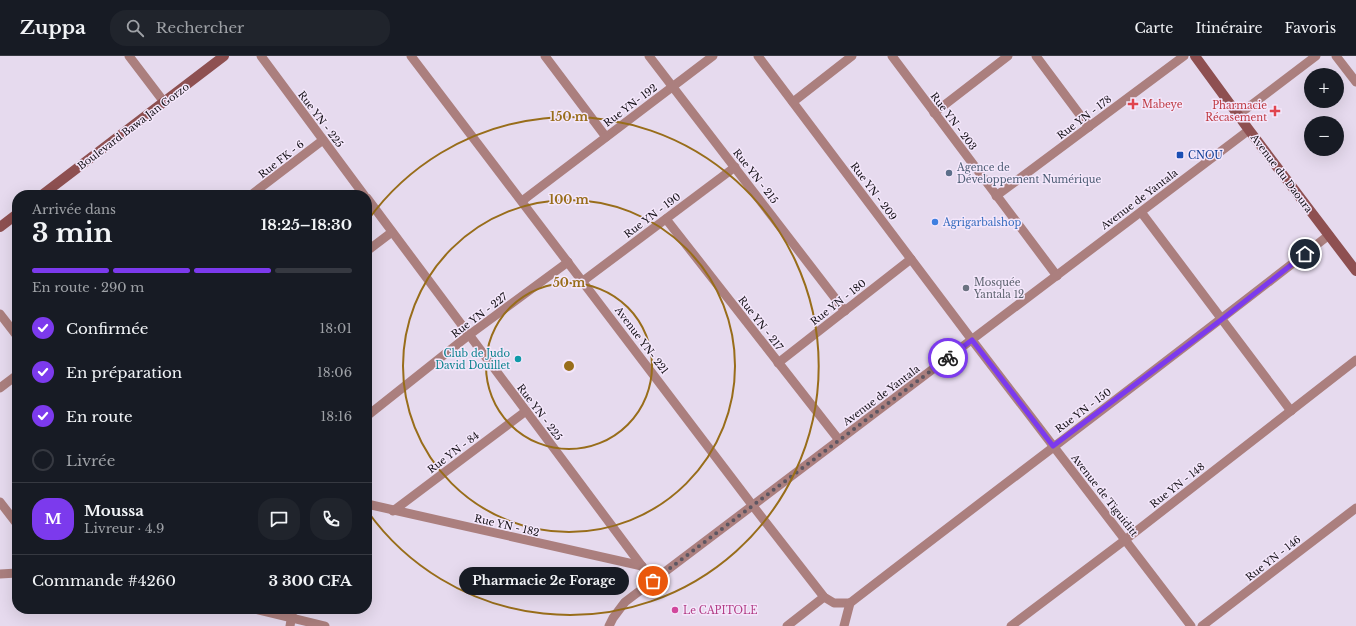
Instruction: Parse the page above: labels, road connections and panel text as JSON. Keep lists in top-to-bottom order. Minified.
{"streets":{"street":["Rue YN- 192","Rue YN - 178","Rue YN - 225","Rue YN - 203","Boulevard Bawa Jan Gorzo","Rue FK - 6","Avenue du Daoura","Rue YN - 215","Rue YN - 209","Avenue de Yantala","Rue YN - 190","Rue YN - 180","Rue YN - 227","Rue YN - 217","Avenue YN- 221","Rue YN - 150","Rue YN - 84","Rue YN - 148","Avenue de Tiguiditt","Rue YN - 182","Rue YN - 146"]},"crossings":[["Rue YN- 192","Rue YN - 215"],["Rue YN- 192","Avenue YN- 221"],["Rue YN - 178","Rue YN - 203"],["Rue YN - 225","Rue FK - 6"],["Rue YN - 225","Avenue de Yantala"],["Rue YN - 225","Rue YN - 227"],["Rue YN - 225","Rue YN - 84"],["Rue YN - 225","Rue YN - 182"],["Rue YN - 203","Avenue de Yantala"],["Avenue du Daoura","Avenue de Yantala"],["Avenue du Daoura","Rue YN - 150"],["Rue YN - 215","Rue YN - 190"],["Rue YN - 215","Rue YN - 180"],["Rue YN - 209","Avenue de Yantala"],["Rue YN - 209","Rue YN - 180"],["Rue YN - 209","Avenue de Tiguiditt"],["Avenue de Yantala","Rue YN - 217"],["Avenue de Yantala","Avenue YN- 221"],["Avenue de Yantala","Avenue de Tiguiditt"],["Rue YN - 190","Rue YN - 217"],["Rue YN - 190","Avenue YN- 221"],["Rue YN - 180","Rue YN - 217"],["Rue YN - 227","Avenue YN- 221"],["Rue YN - 150","Avenue de Tiguiditt"],["Rue YN - 84","Rue YN - 182"],["Rue YN - 148","Avenue de Tiguiditt"]],"places":{"health":["Mabeye","Pharmacie Récasement"],"transit":["CNOU"],"other":["Agence de Développement Numérique","Agrigarbalshop","Mosquée Yantala 12","Club de Judo David Douillet","Pharmacie 2e Forage","Le CAPITOLE"]},"page":{"header":"Zuppa","search":"Rechercher","nav":["Carte","Itinéraire","Favoris"],"map_buttons":["+","−"],"heading":["3 min","Arrivée dans","18:25–18:30"],"panel":["Moussa","Livreur · 4.9","Commande #4260","3 300 CFA"],"bar":"En route · 290 m","list":[["Confirmée","18:01"],["En préparation","18:06"],["En route","18:16"],"Livrée"],"round":"M","bubble":"Pharmacie 2e Forage"},"rings":["150 m","100 m","50 m"]}
